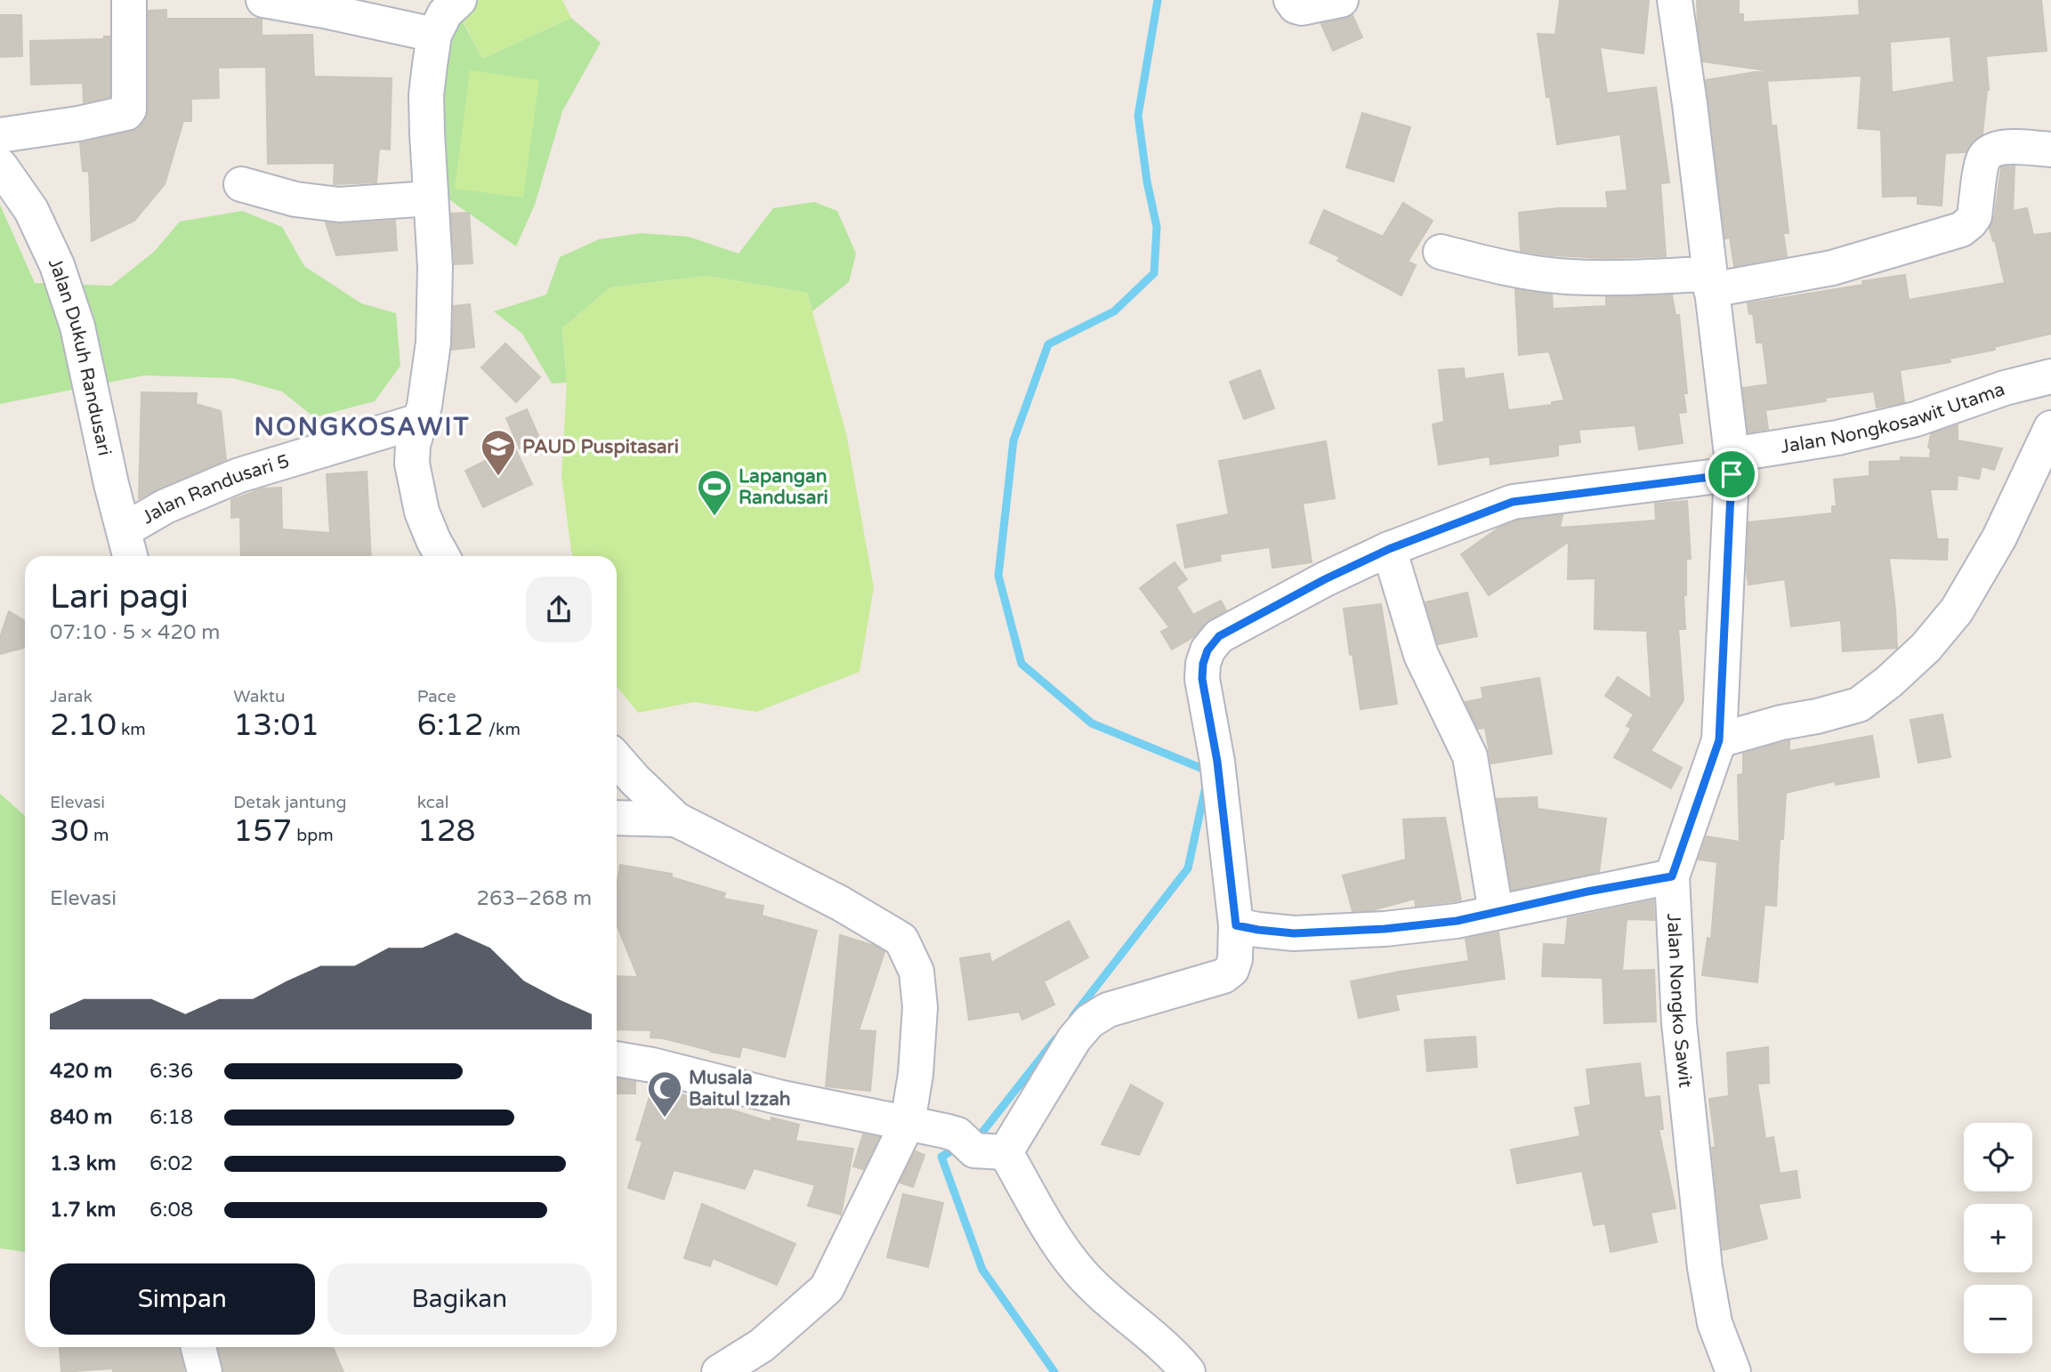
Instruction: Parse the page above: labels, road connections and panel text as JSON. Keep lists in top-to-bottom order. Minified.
{"streets":{"street":["Jalan Dukuh Randusari","Jalan Nongkosawit Utama","Jalan Randusari 5","Jalan Nongko Sawit"]},"crossings":[["Jalan Dukuh Randusari","Jalan Randusari 5"],["Jalan Nongkosawit Utama","Jalan Nongko Sawit"]],"districts":["NONGKOSAWIT"],"places":{"school or university":["PAUD Puspitasari"],"sports":["Lapangan Randusari"],"mosque":["Musala Baitul Izzah"]},"page":{"heading":["Lari pagi","07:10 · 5 × 420 m"],"stats":[["Jarak","2.10 km"],["Waktu","13:01"],["Pace","6:12 /km"],["Elevasi","30 m"],["Detak jantung","157 bpm"],["kcal","128"]],"chart":["Elevasi","263–268 m"],"list":[{"name":"420 m","note":"6:36"},{"name":"840 m","note":"6:18"},{"name":"1.3 km","note":"6:02"},{"name":"1.7 km","note":"6:08"}],"map_buttons":["+","−"],"buttons":["Simpan","Bagikan"]}}
